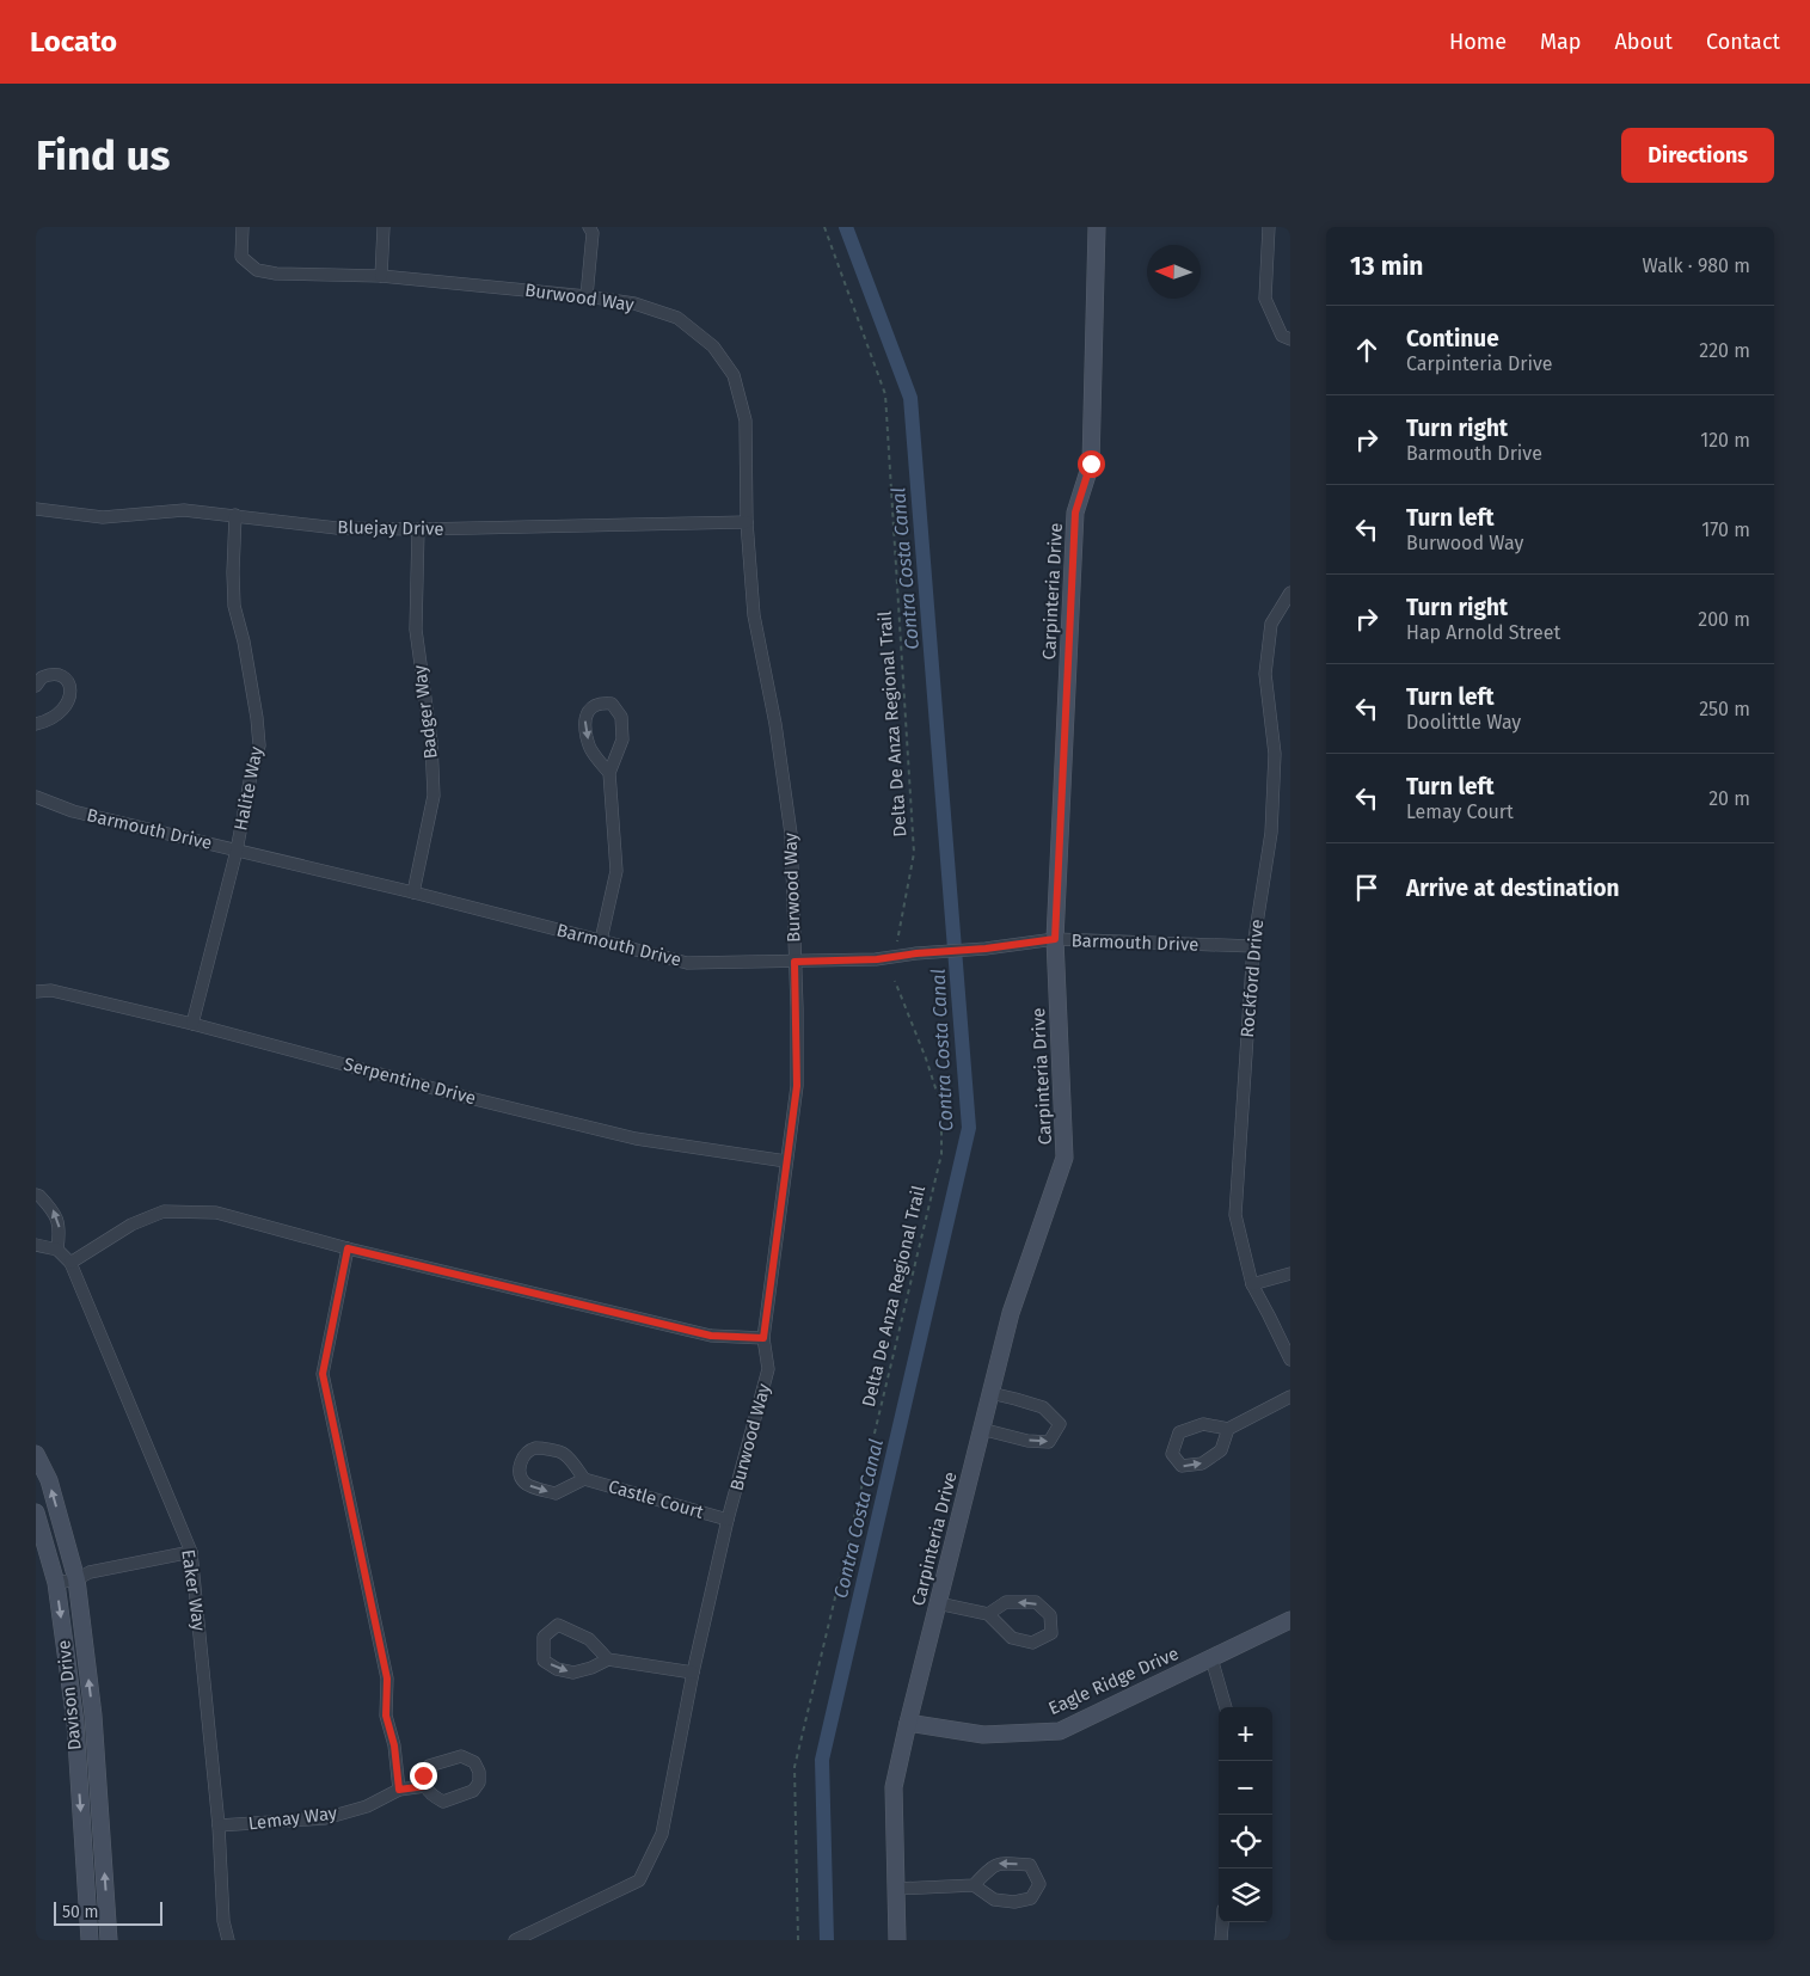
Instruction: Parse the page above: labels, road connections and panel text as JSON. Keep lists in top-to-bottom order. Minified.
{"streets":{"street":["Burwood Way","Bluejay Drive","Carpinteria Drive","Badger Way","Halite Way","Barmouth Drive","Rockford Drive","Serpentine Drive","Castle Court","Eaker Way","Eagle Ridge Drive","Davison Drive","Lemay Way"],"path":["Delta De Anza Regional Trail"]},"crossings":[["Burwood Way","Bluejay Drive"],["Burwood Way","Barmouth Drive"],["Burwood Way","Serpentine Drive"],["Burwood Way","Castle Court"],["Bluejay Drive","Badger Way"],["Bluejay Drive","Halite Way"],["Carpinteria Drive","Barmouth Drive"],["Carpinteria Drive","Eagle Ridge Drive"],["Badger Way","Barmouth Drive"],["Halite Way","Barmouth Drive"],["Halite Way","Serpentine Drive"],["Barmouth Drive","Rockford Drive"],["Eaker Way","Lemay Way"]],"water":["Contra Costa Canal"],"scale_bar":"50 m","north":"left","page":{"header":"Locato","nav":["Home","Map","About","Contact"],"buttons":"Directions","title":"Find us","heading":["13 min","Walk · 980 m"],"list":[["Continue","Carpinteria Drive","220 m"],["Turn right","Barmouth Drive","120 m"],["Turn left","Burwood Way","170 m"],["Turn right","Hap Arnold Street","200 m"],["Turn left","Doolittle Way","250 m"],["Turn left","Lemay Court","20 m"],"Arrive at destination"],"map_buttons":["+","−"],"scale":"50 m"}}
